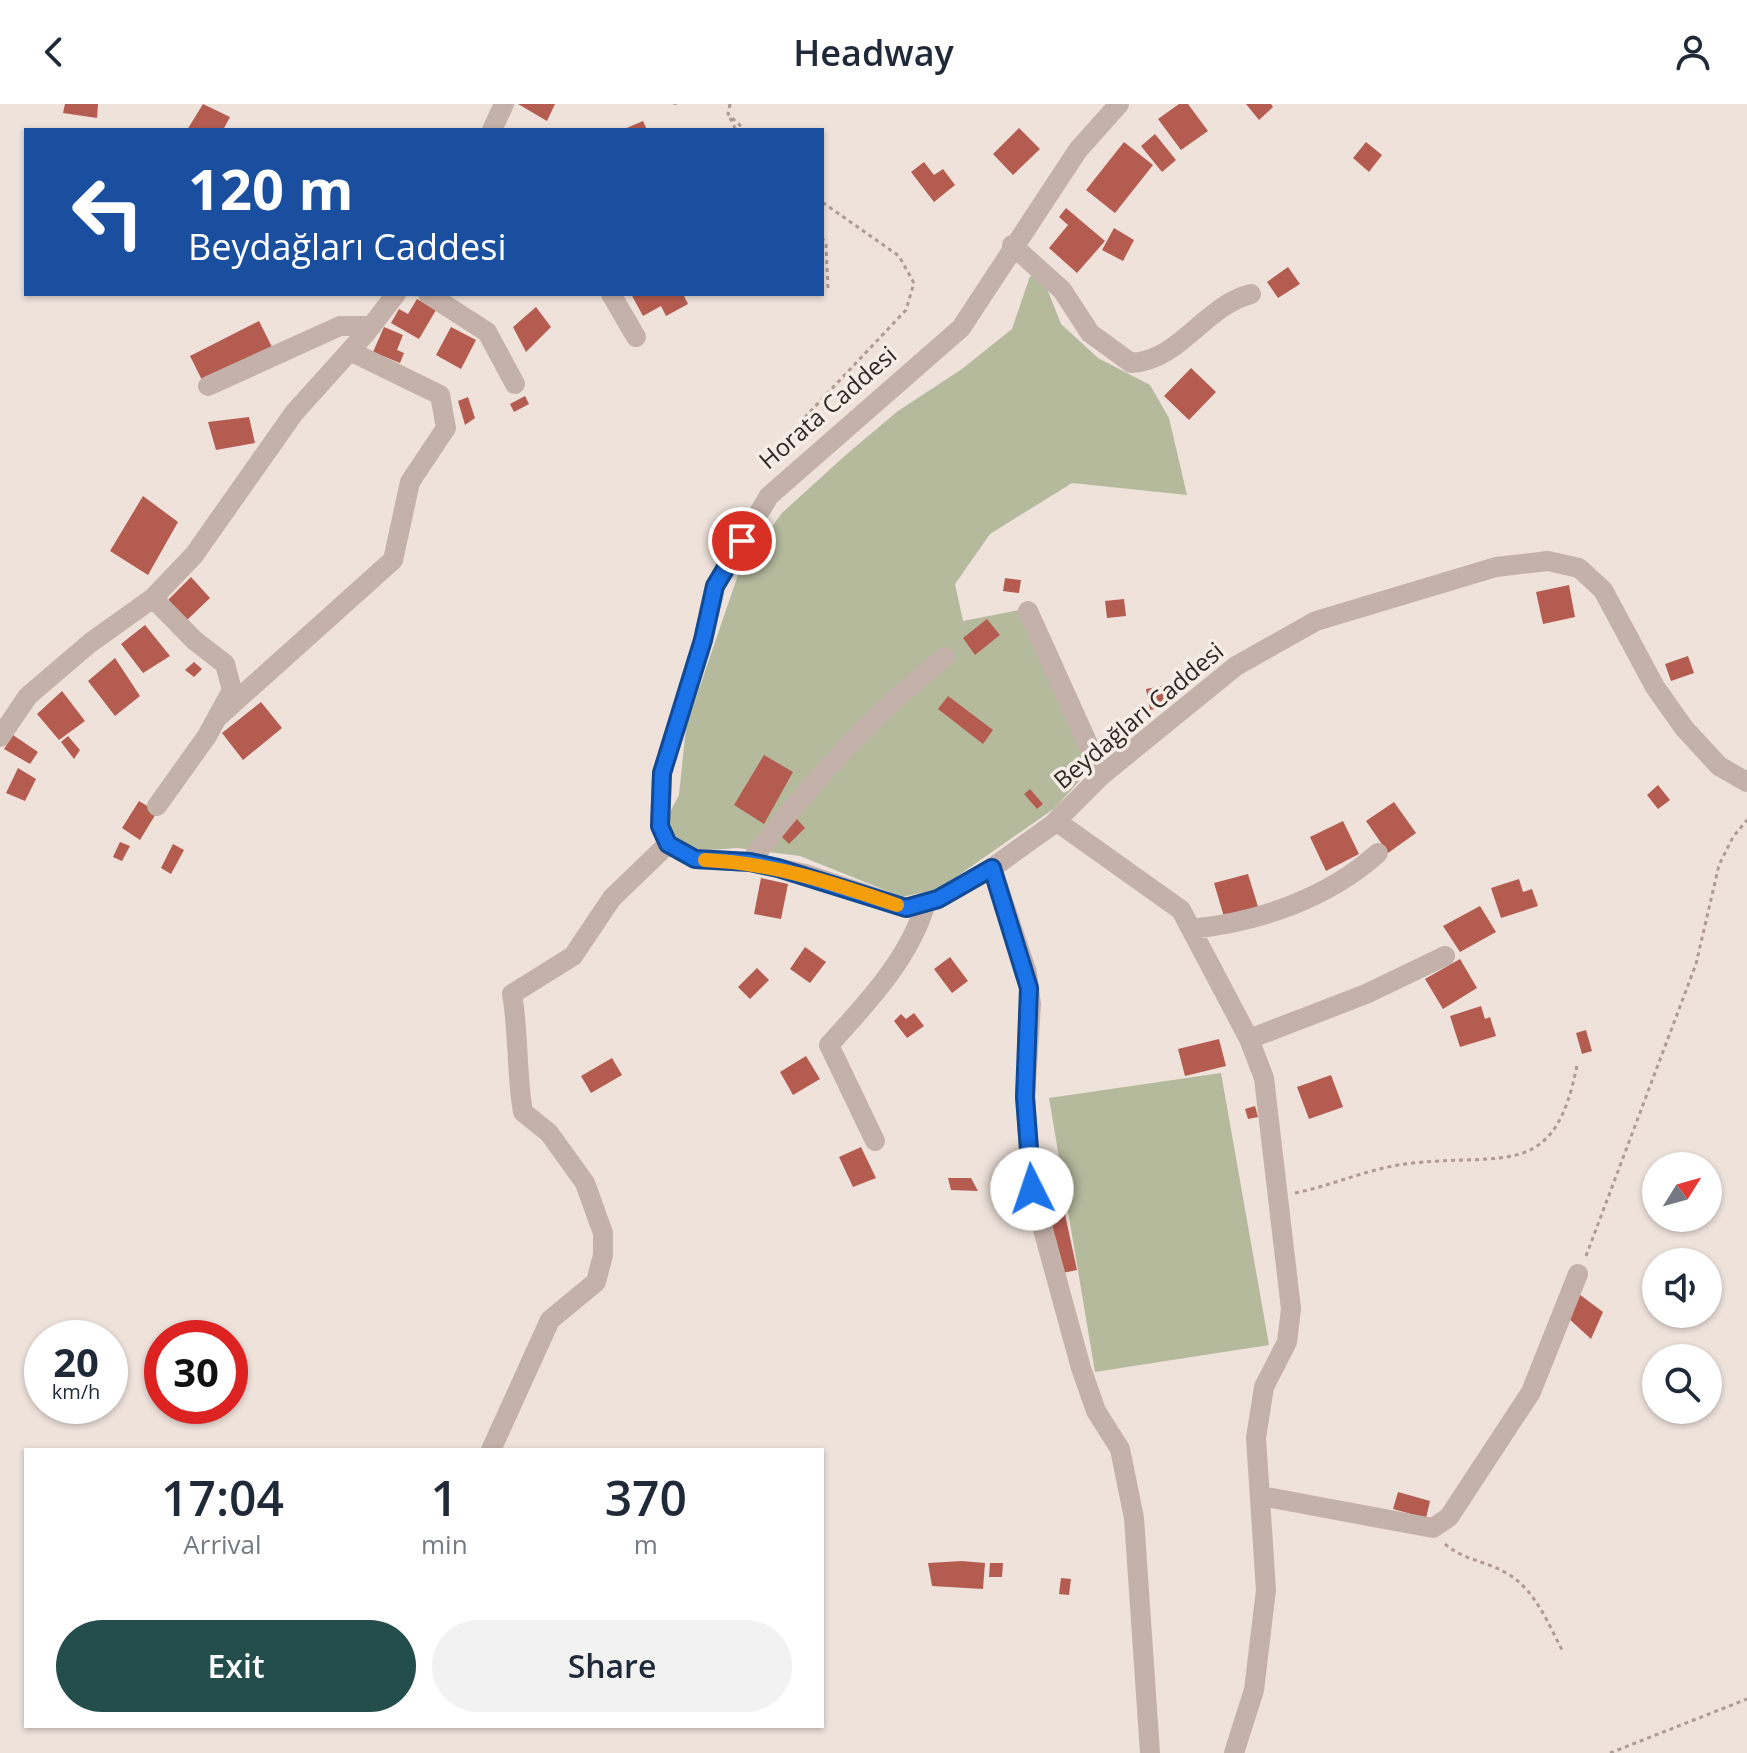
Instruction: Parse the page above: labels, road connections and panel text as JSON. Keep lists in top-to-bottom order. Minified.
{"streets":{"street":["Horata Caddesi","Beydağları Caddesi"]},"crossings":[["Horata Caddesi","Beydağları Caddesi"]],"north":"top right","page":{"header":"Headway","turn":["120 m","Beydağları Caddesi"],"speed":"20 km/h","limit":"30","eta":["17:04","Arrival","1","min","370","m"],"buttons":["Exit","Share"]}}
